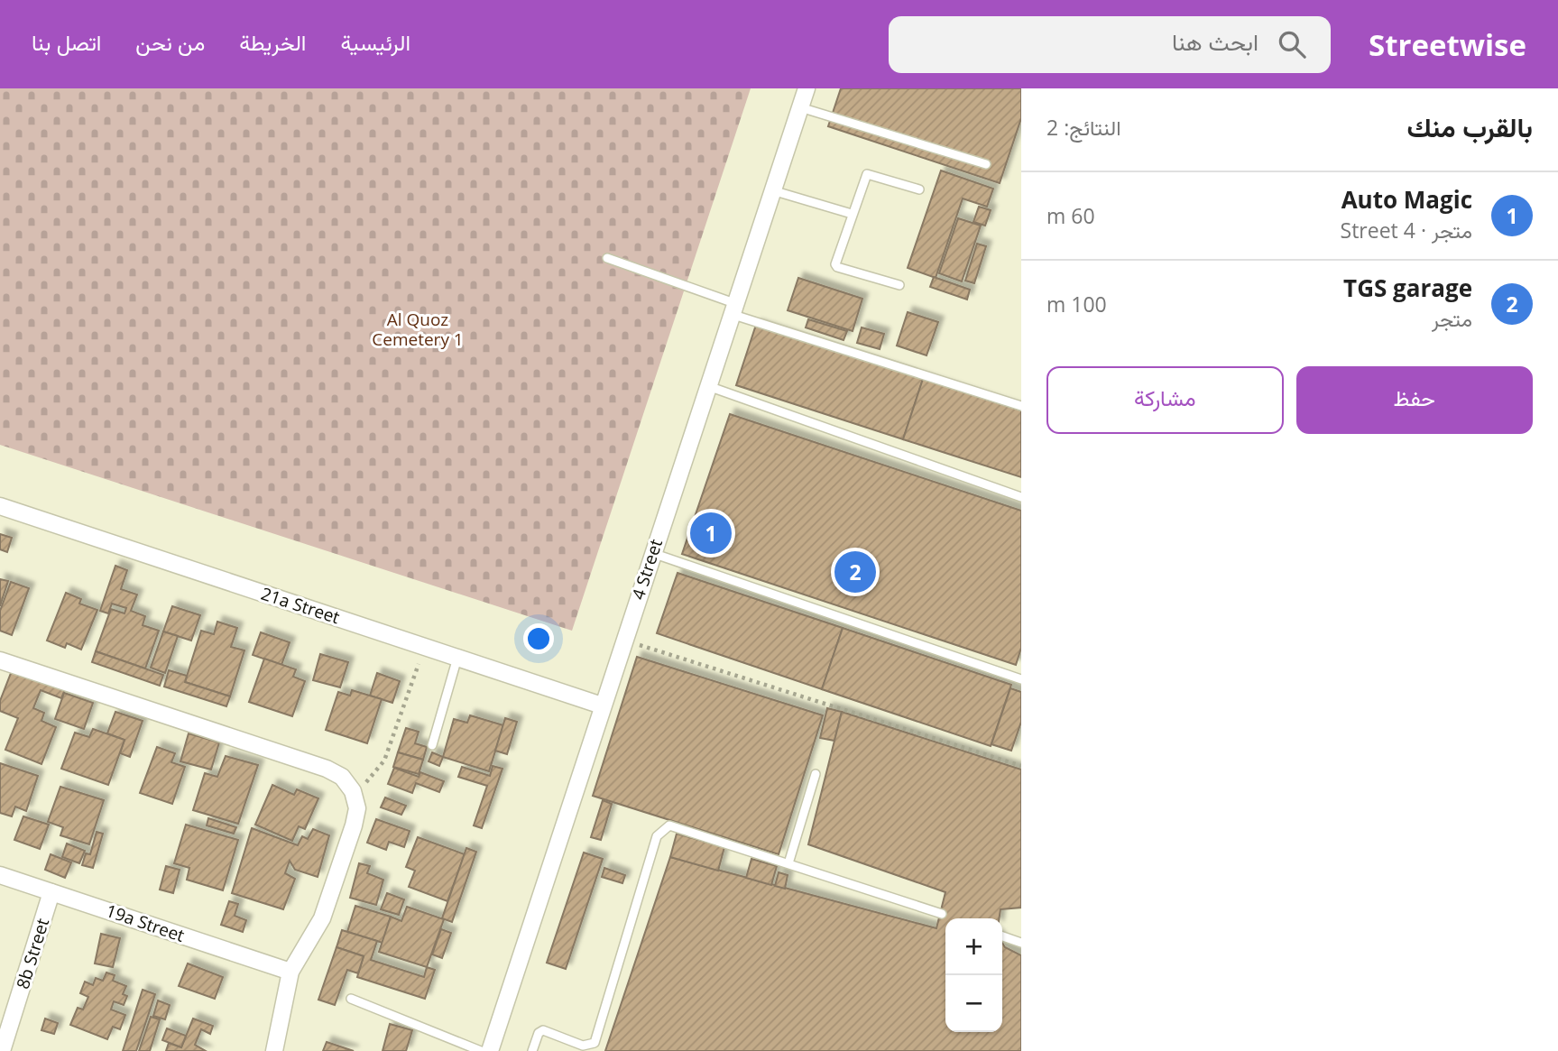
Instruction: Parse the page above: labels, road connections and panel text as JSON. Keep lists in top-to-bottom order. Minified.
{"streets":{"street":["4 Street","21a Street","19a Street","8b Street"]},"crossings":[["4 Street","21a Street"],["19a Street","8b Street"]],"parks":["Al Quoz Cemetery 1"],"page":{"header":"Streetwise","search":"ابحث هنا","nav":["الرئيسية","الخريطة","من نحن","اتصل بنا"],"heading":["بالقرب منك","النتائج: 2"],"list":[{"mark":"1","name":"Auto Magic","note":"متجر · 4 Street","value":"60 m"},{"mark":"2","name":"TGS garage","note":"متجر","value":"100 m"}],"buttons":["حفظ","مشاركة"],"pins":["1","2"],"map_buttons":["+","−"]}}
